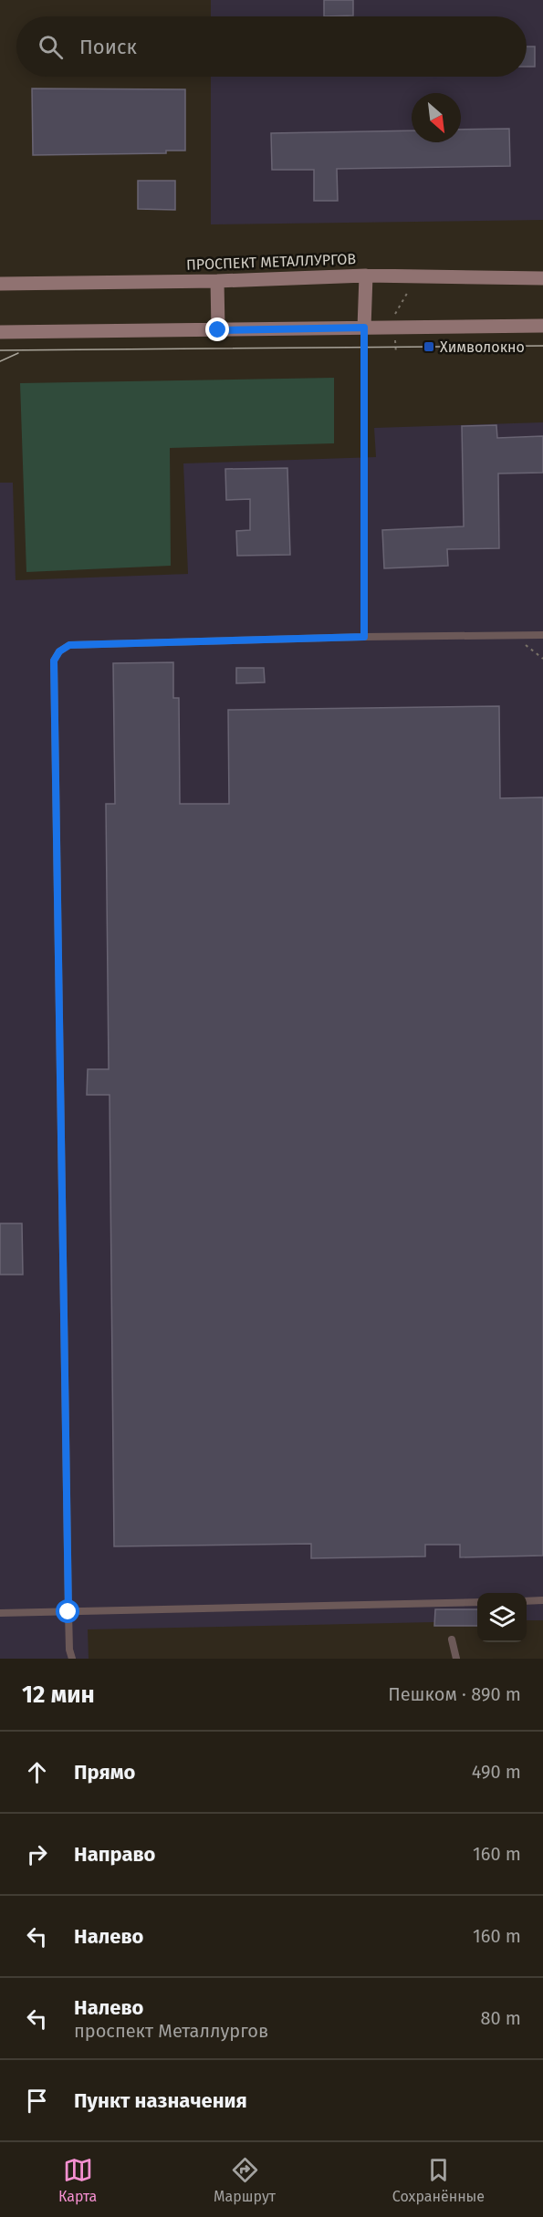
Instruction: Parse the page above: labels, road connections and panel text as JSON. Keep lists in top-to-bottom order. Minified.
{"streets":{"street":["ПРОСПЕКТ МЕТАЛЛУРГОВ"]},"places":{"transit":["Химволокно"]},"north":"bottom right","page":{"search":"Поиск","heading":["12 мин","Пешком · 890 m"],"list":[["Прямо","490 m"],["Направо","160 m"],["Налево","160 m"],["Налево","проспект Металлургов","80 m"],"Пункт назначения"],"nav":["Карта","Маршрут","Сохранённые"]}}
